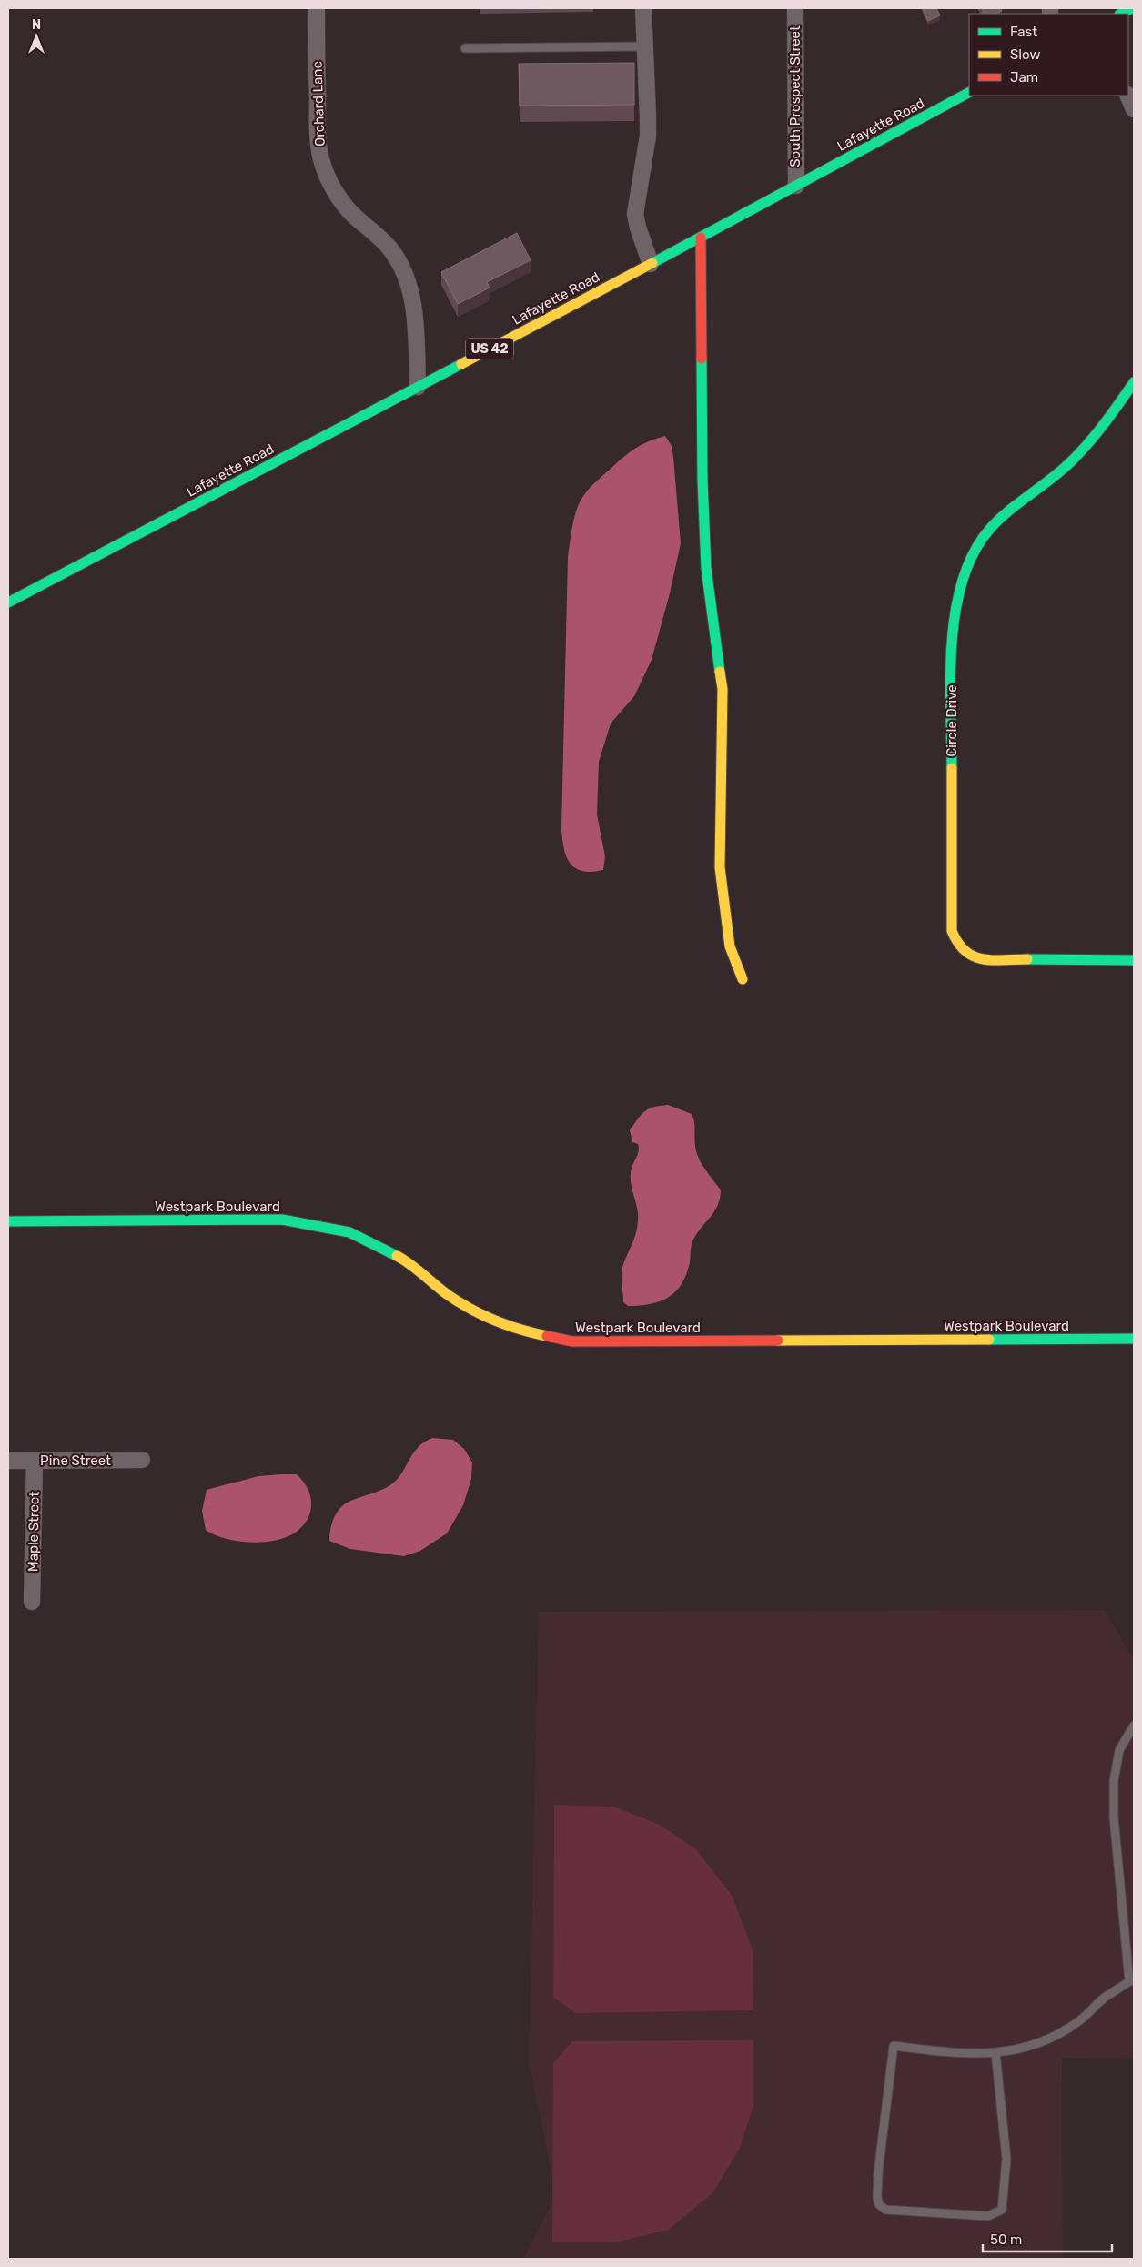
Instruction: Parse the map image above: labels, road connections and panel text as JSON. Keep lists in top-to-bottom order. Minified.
{"streets":{"street":["South Prospect Street","Orchard Lane","Lafayette Road","US 42","Circle Drive","Westpark Boulevard","Pine Street","Maple Street"]},"crossings":[["South Prospect Street","Lafayette Road"],["Orchard Lane","Lafayette Road"],["Pine Street","Maple Street"]],"legend":["Fast","Slow","Jam"],"scale_bar":"50 m","north":"top"}
